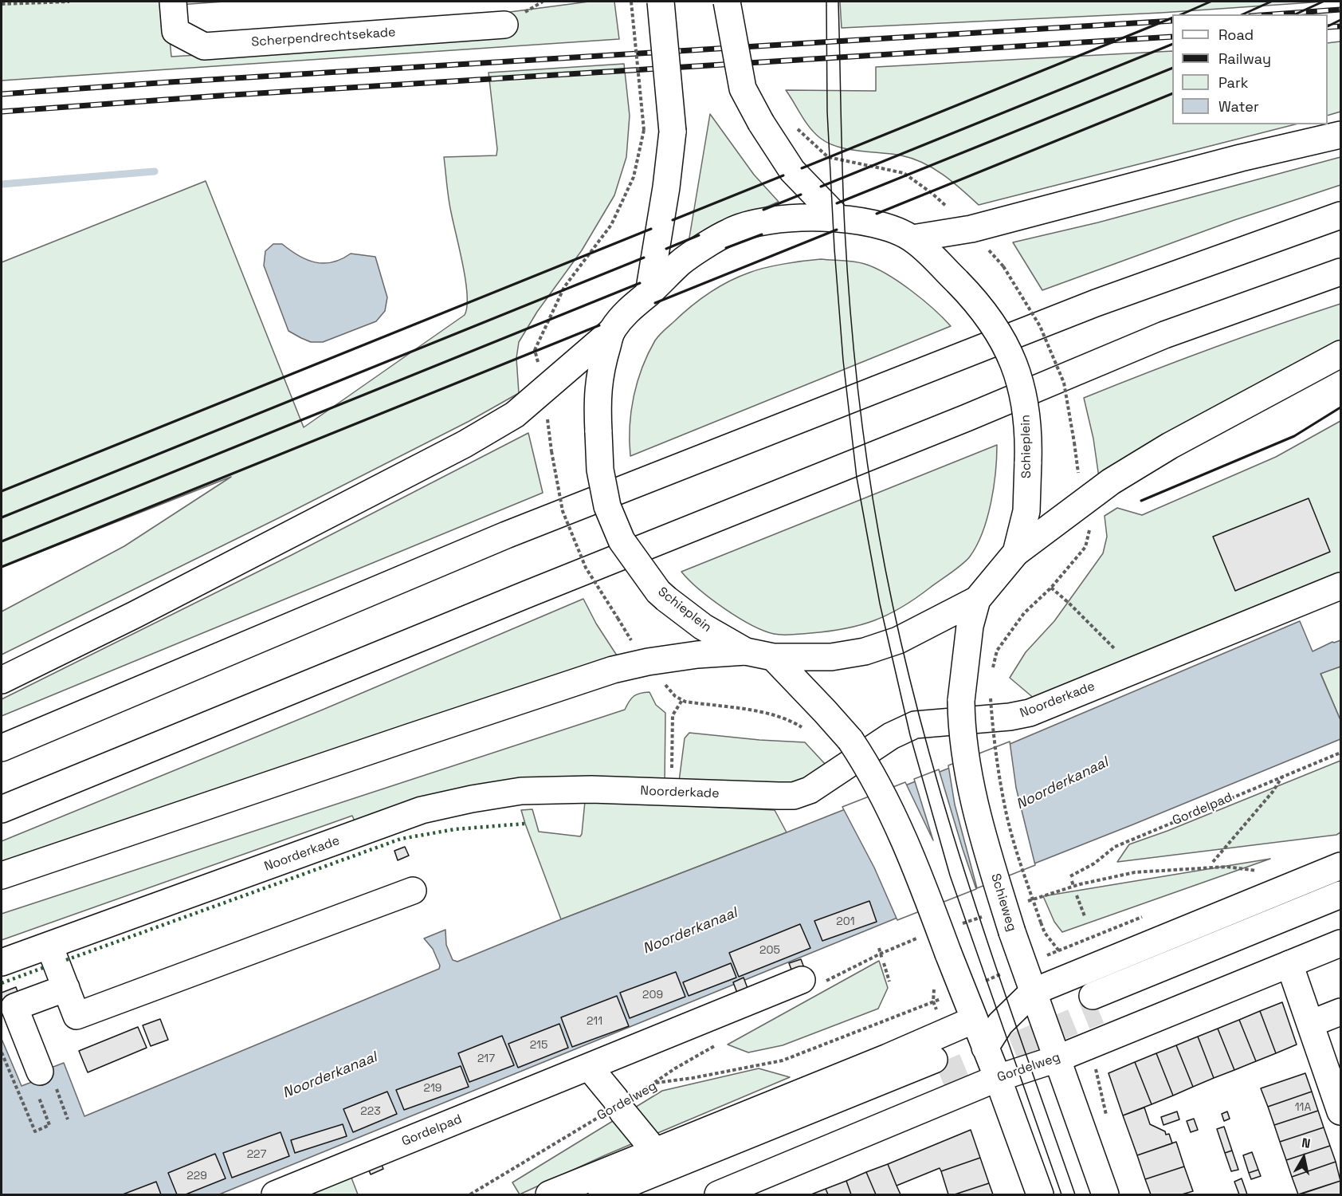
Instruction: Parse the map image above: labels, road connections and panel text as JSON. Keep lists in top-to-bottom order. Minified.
{"streets":{"main road":["Scherpendrechtsekade","Schieplein","Noorderkade","Gordelpad","Schieweg","Gordelweg"]},"crossings":[["Schieplein","Schieweg"],["Schieweg","Gordelweg"]],"water":["Noorderkanaal"],"house_numbers":["201","205","209","211","215","217","219","11A","223","227","229"],"legend":["Road","Railway","Park","Water"],"north":"top"}
